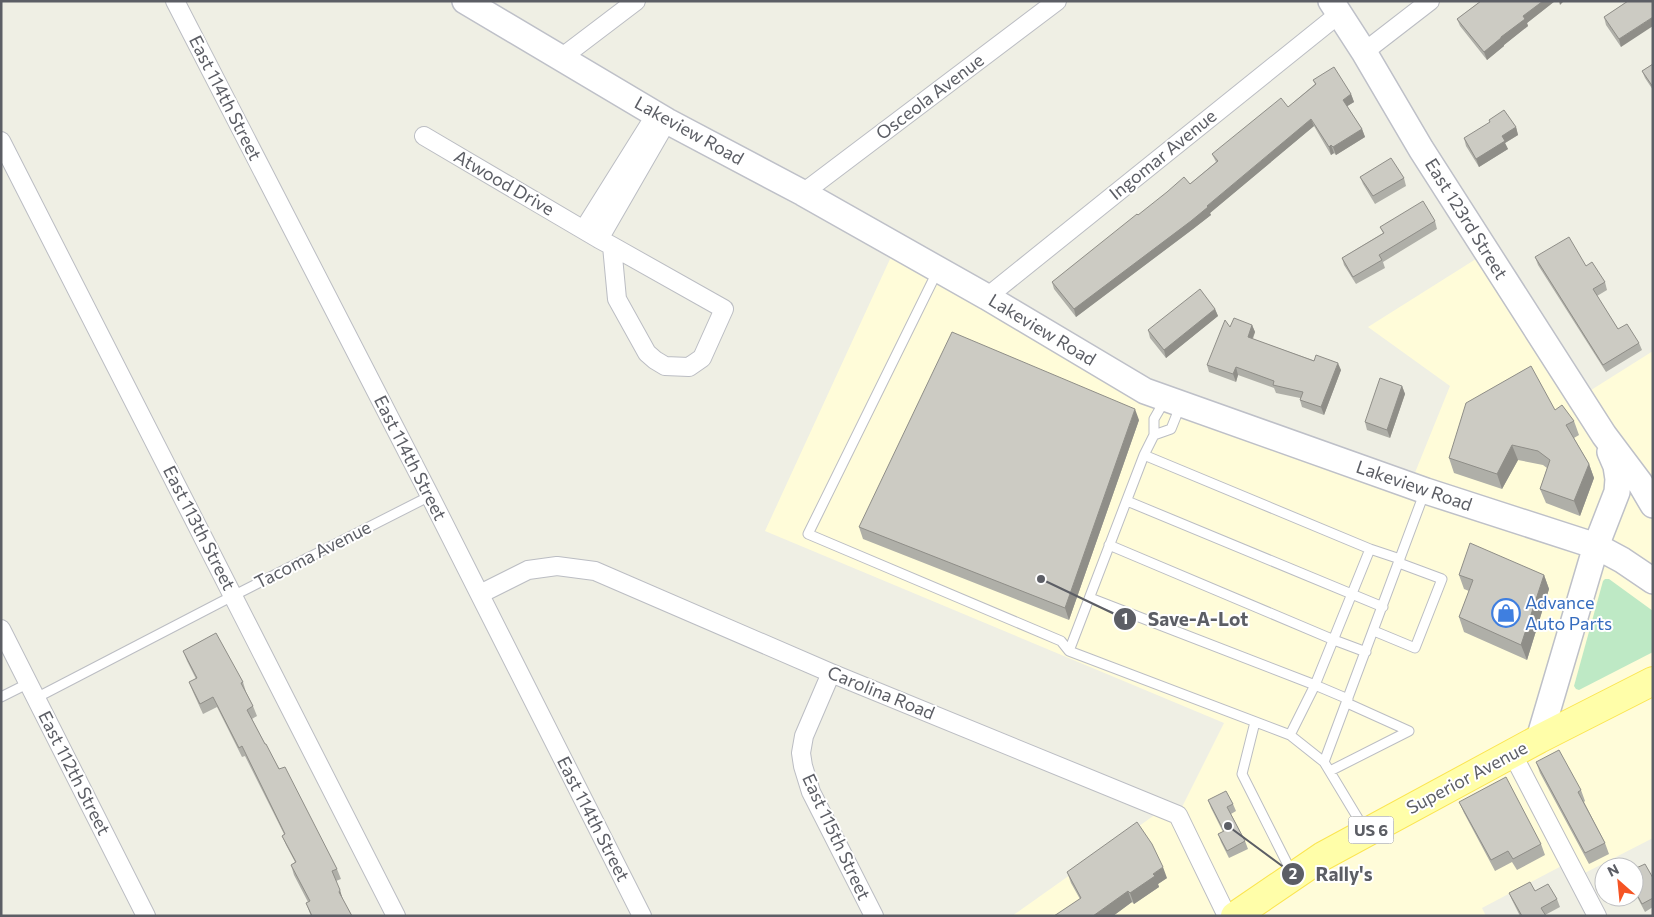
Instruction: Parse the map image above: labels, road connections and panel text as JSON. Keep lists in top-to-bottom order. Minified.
{"streets":{"main road":["Superior Avenue","US 6"],"street":["Osceola Avenue","East 114th Street","Lakeview Road","Ingomar Avenue","Atwood Drive","East 123rd Street","East 113th Street","Carolina Road","East 112th Street","East 115th Street"],"lane":["Tacoma Avenue"]},"crossings":[["Osceola Avenue","Lakeview Road"],["East 114th Street","Tacoma Avenue"],["East 114th Street","Carolina Road"],["Lakeview Road","Ingomar Avenue"],["Ingomar Avenue","East 123rd Street"],["East 113th Street","Tacoma Avenue"],["Tacoma Avenue","East 112th Street"],["Carolina Road","East 115th Street"]],"places":{"other":["Save-A-Lot","Rally's"],"shop":["Advance Auto Parts"]},"north":"top left"}
